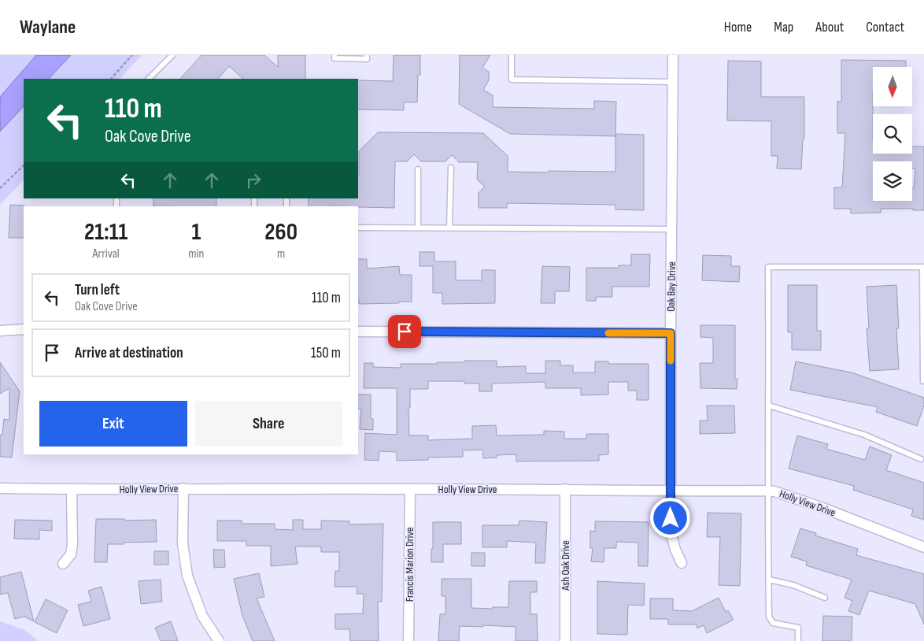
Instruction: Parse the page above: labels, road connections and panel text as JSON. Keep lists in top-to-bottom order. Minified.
{"streets":{"street":["Oak Bay Drive","Holly View Drive","Francis Marion Drive","Ash Oak Drive"]},"crossings":[["Oak Bay Drive","Holly View Drive"],["Holly View Drive","Francis Marion Drive"],["Holly View Drive","Ash Oak Drive"]],"north":"bottom","page":{"header":"Waylane","nav":["Home","Map","About","Contact"],"turn":["110 m","Oak Cove Drive"],"eta":["21:11","Arrival","1","min","260","m"],"list":[{"name":"Turn left","note":"Oak Cove Drive","value":"110 m"},{"name":"Arrive at destination","value":"150 m"}],"buttons":["Exit","Share"]}}
